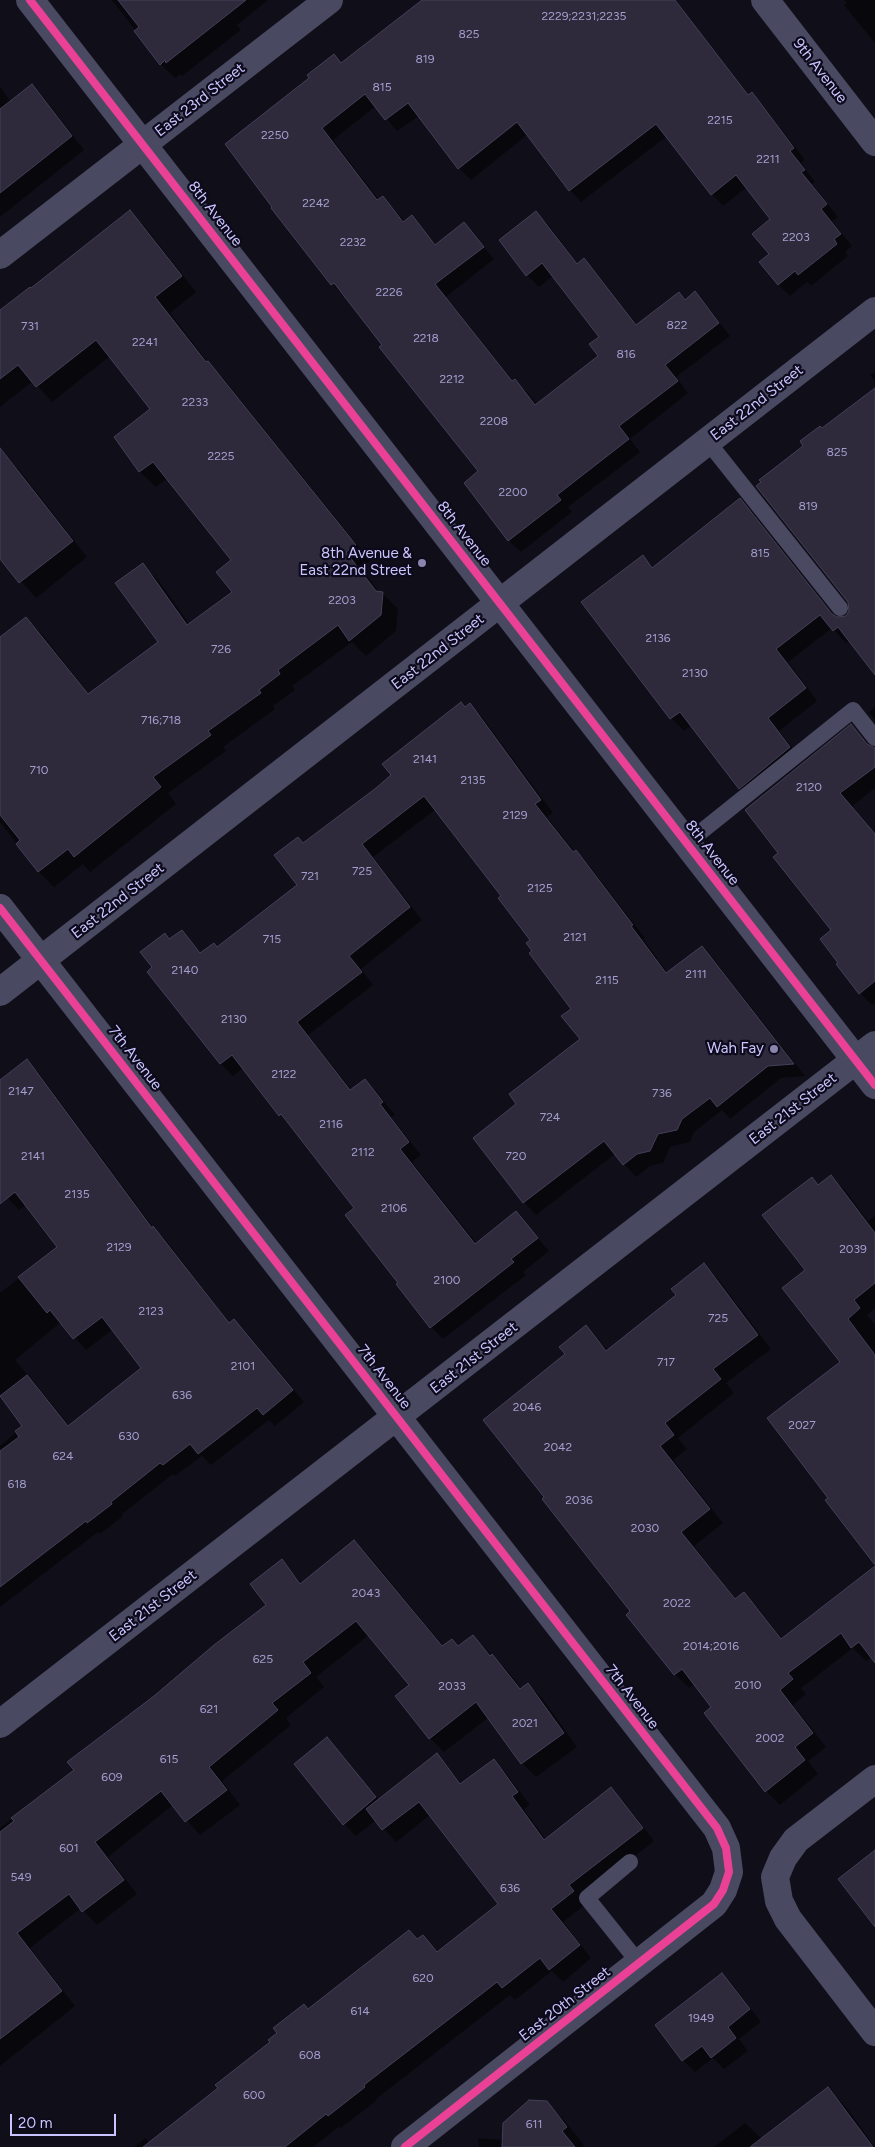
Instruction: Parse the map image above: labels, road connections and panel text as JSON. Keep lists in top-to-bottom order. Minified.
{"streets":{"street":["9th Avenue","East 23rd Street","8th Avenue","East 22nd Street","7th Avenue","East 21st Street","East 20th Street"]},"crossings":[["East 23rd Street","8th Avenue"],["8th Avenue","East 22nd Street"],["8th Avenue","East 21st Street"],["East 22nd Street","7th Avenue"],["7th Avenue","East 21st Street"],["7th Avenue","East 20th Street"]],"places":["8th Avenue & East 22nd Street","Wah Fay"],"house_numbers":["2229;2231;2235","825","819","815","2215","2250","2211","2242","2203","2232","2226","822","731","2218","2241","816","2212","2233","2208","825","2225","2200","819","815","2203","2136","726","2130","716;718","2141","710","2135","2120","2129","725","721","2125","2121","715","2140","2111","2115","2130","2122","2147","736","724","2116","2112","2141","720","2135","2106","2129","2039","2100","2123","725","717","2101","636","2046","2027","630","2042","624","618","2036","2030","2043","2022","2014;2016","625","2010","2033","621","2021","2002","615","609","601","549","636","620","614","1949","608","600","611"],"scale_bar":"20 m"}
